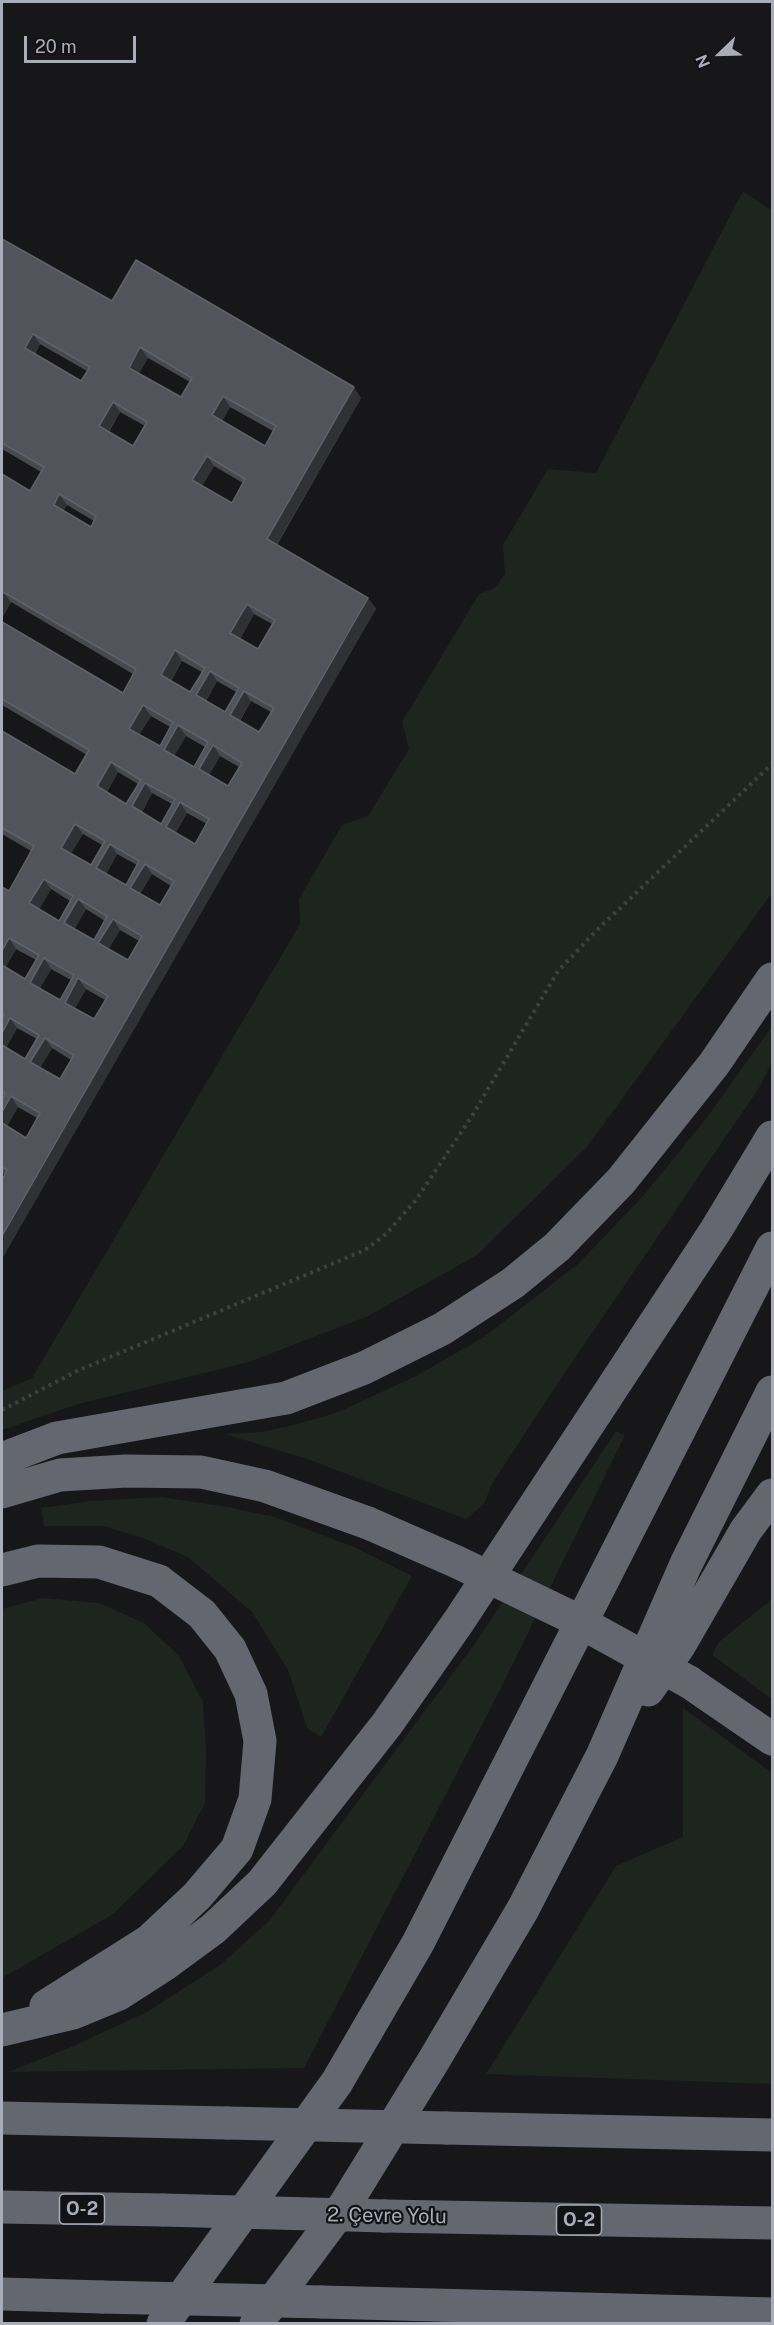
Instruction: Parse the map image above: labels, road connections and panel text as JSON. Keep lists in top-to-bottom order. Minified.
{"streets":{"highway":["O-2","2. Çevre Yolu"]},"scale_bar":"20 m","north":"bottom left"}
